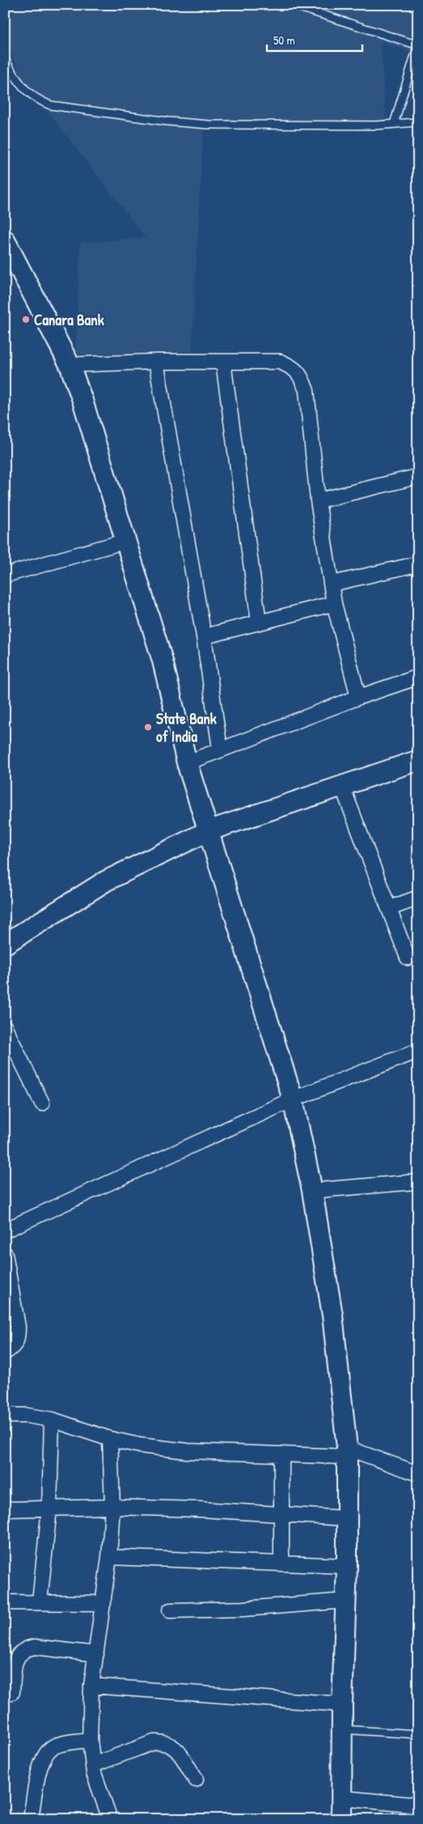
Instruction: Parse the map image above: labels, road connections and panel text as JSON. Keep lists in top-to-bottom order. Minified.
{"places":["Canara Bank","State Bank of India"],"scale_bar":"50 m"}
